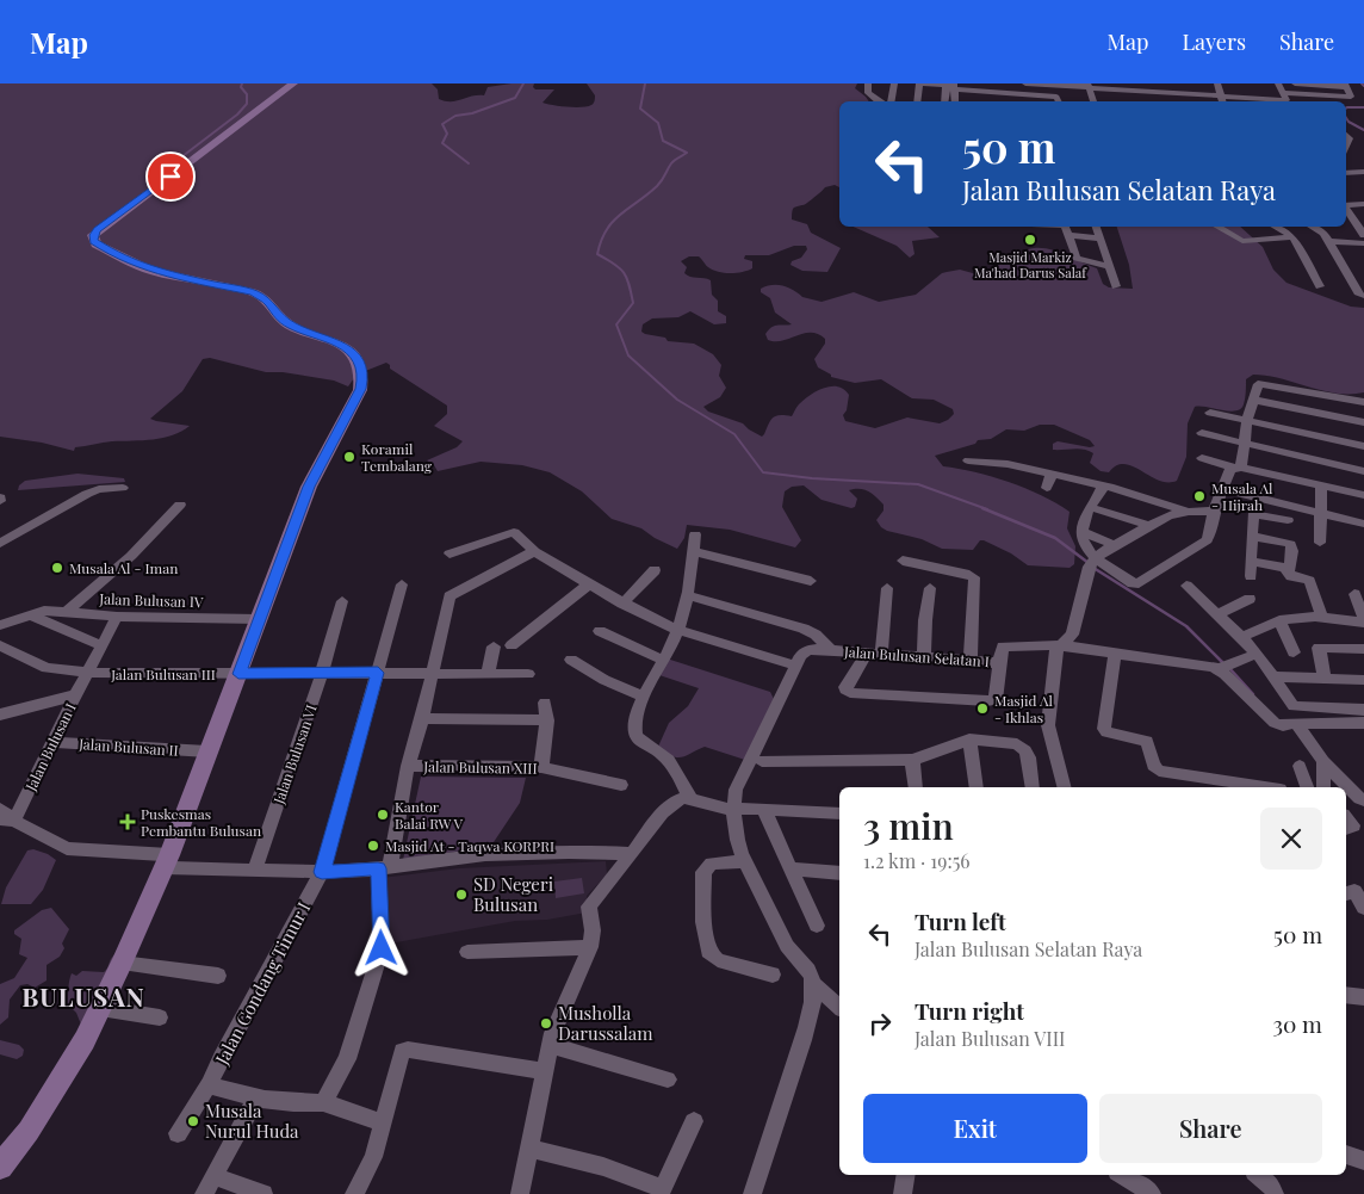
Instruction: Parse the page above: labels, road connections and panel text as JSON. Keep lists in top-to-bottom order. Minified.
{"streets":{"street":["Jalan Bulusan IV","Jalan Bulusan Selatan I","Jalan Bulusan III","Jalan Bulusan I","Jalan Bulusan II","Jalan Bulusan VI","Jalan Bulusan XIII","Jalan Gondang Timur I"]},"crossings":[["Jalan Bulusan IV","Jalan Bulusan I"],["Jalan Bulusan III","Jalan Bulusan I"],["Jalan Bulusan III","Jalan Bulusan VI"],["Jalan Bulusan III","Jalan Gondang Timur I"],["Jalan Bulusan I","Jalan Bulusan II"]],"districts":["BULUSAN"],"places":{"other":["Masjid Markiz Ma'had Darus Salaf","Koramil Tembalang","Musala Al - Hijrah","Musala Al - Iman","Masjid Al - Ikhlas","Kantor Balai RW V","Masjid At - Taqwa KORPRI","SD Negeri Bulusan","Musholla Darussalam","Musala Nurul Huda"],"health":["Puskesmas Pembantu Bulusan"]},"page":{"header":"Map","nav":["Map","Layers","Share"],"turn":["50 m","Jalan Bulusan Selatan Raya"],"heading":["3 min","1.2 km · 19:56"],"list":[{"name":"Turn left","note":"Jalan Bulusan Selatan Raya","value":"50 m"},{"name":"Turn right","note":"Jalan Bulusan VIII","value":"30 m"}],"buttons":["Exit","Share"]}}
